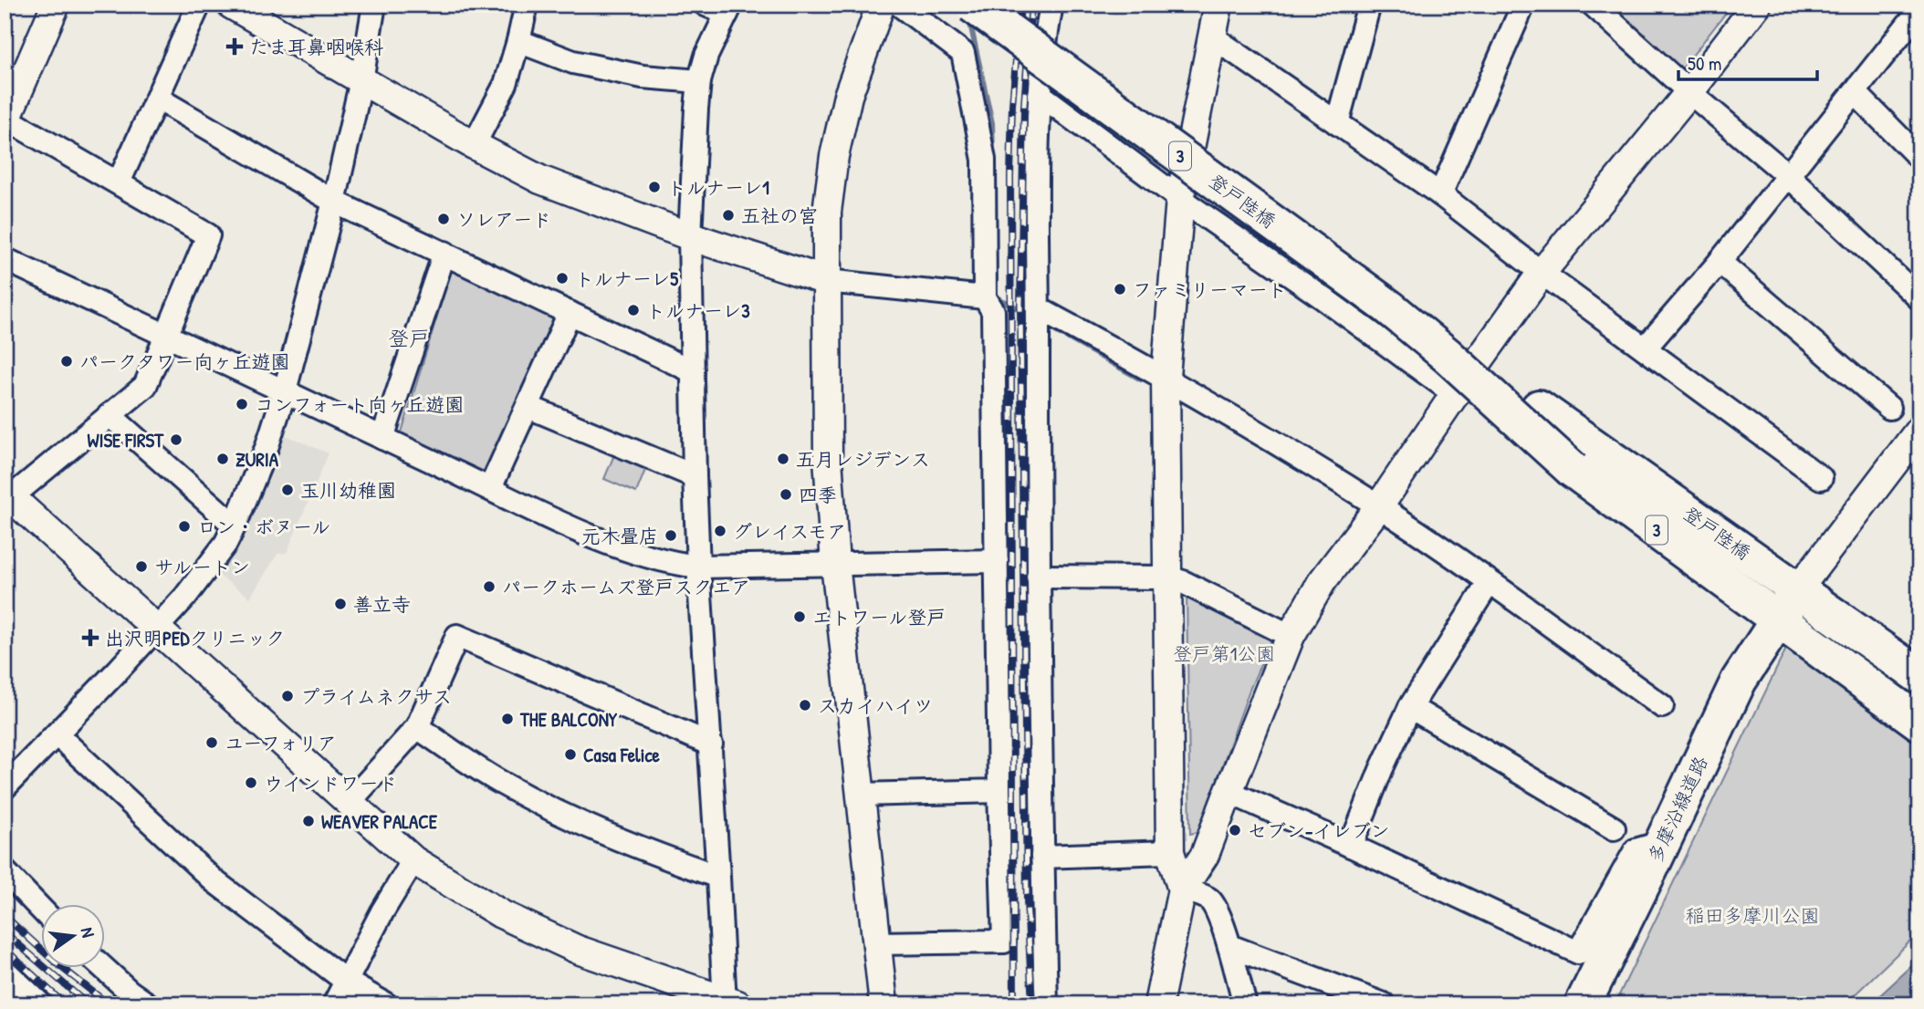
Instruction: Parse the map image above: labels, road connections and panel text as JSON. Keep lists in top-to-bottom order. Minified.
{"streets":{"main road":["3","登戸陸橋","多摩沿線道路"]},"crossings":[["3","登戸陸橋"],["3","多摩沿線道路"],["登戸陸橋","多摩沿線道路"]],"districts":["登戸"],"parks":["登戸第1公園","稲田多摩川公園"],"places":{"health":["たま耳鼻咽喉科","出沢明PEDクリニック"],"other":["トルナーレ1","五社の宮","ソレアード","トルナーレ5","ファミリーマート","トルナーレ3","パークタワー向ヶ丘遊園","コンフォート向ヶ丘遊園","WISE FIRST","ZURIA","五月レジデンス","玉川幼稚園","四季","ロン・ボヌール","グレイスモア","元木畳店","サルートン","パークホームズ登戸スクエア","善立寺","エトワール登戸","プライムネクサス","スカイハイツ","THE BALCONY","ユーフォリア","Casa Felice","ウインドワード","WEAVER PALACE","セブン-イレブン"]},"scale_bar":"50 m","north":"right"}
